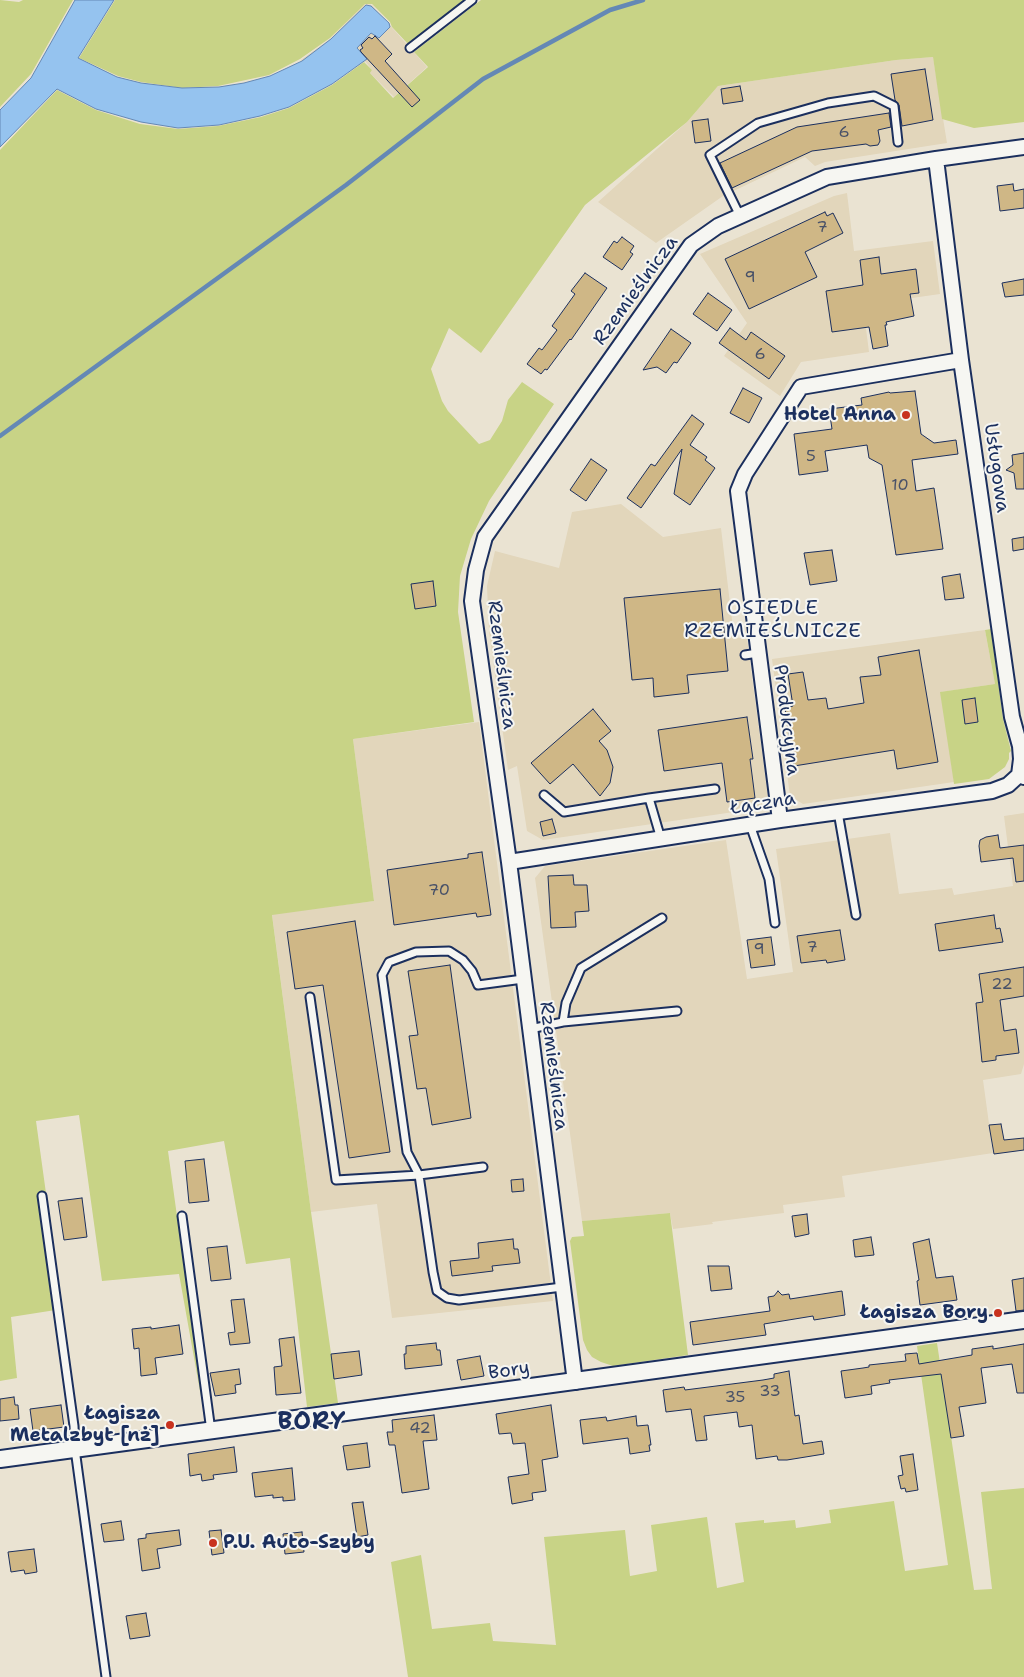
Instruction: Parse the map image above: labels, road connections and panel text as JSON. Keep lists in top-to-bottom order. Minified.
{"streets":{"street":["Rzemieślnicza","Usługowa","Produkcyjna","Łączna","Bory"]},"crossings":[["Rzemieślnicza","Usługowa"],["Rzemieślnicza","Łączna"],["Rzemieślnicza","Bory"],["Usługowa","Produkcyjna"],["Usługowa","Łączna"],["Produkcyjna","Łączna"]],"districts":["OSIEDLE RZEMIEŚLNICZE","BORY"],"places":["Hotel Anna","Łagisza Bory","Łagisza Metalzbyt [nż]","P.U. Auto-Szyby"],"house_numbers":["6","7","9","6","5","10","70","7","9","22","33","35","42"]}
